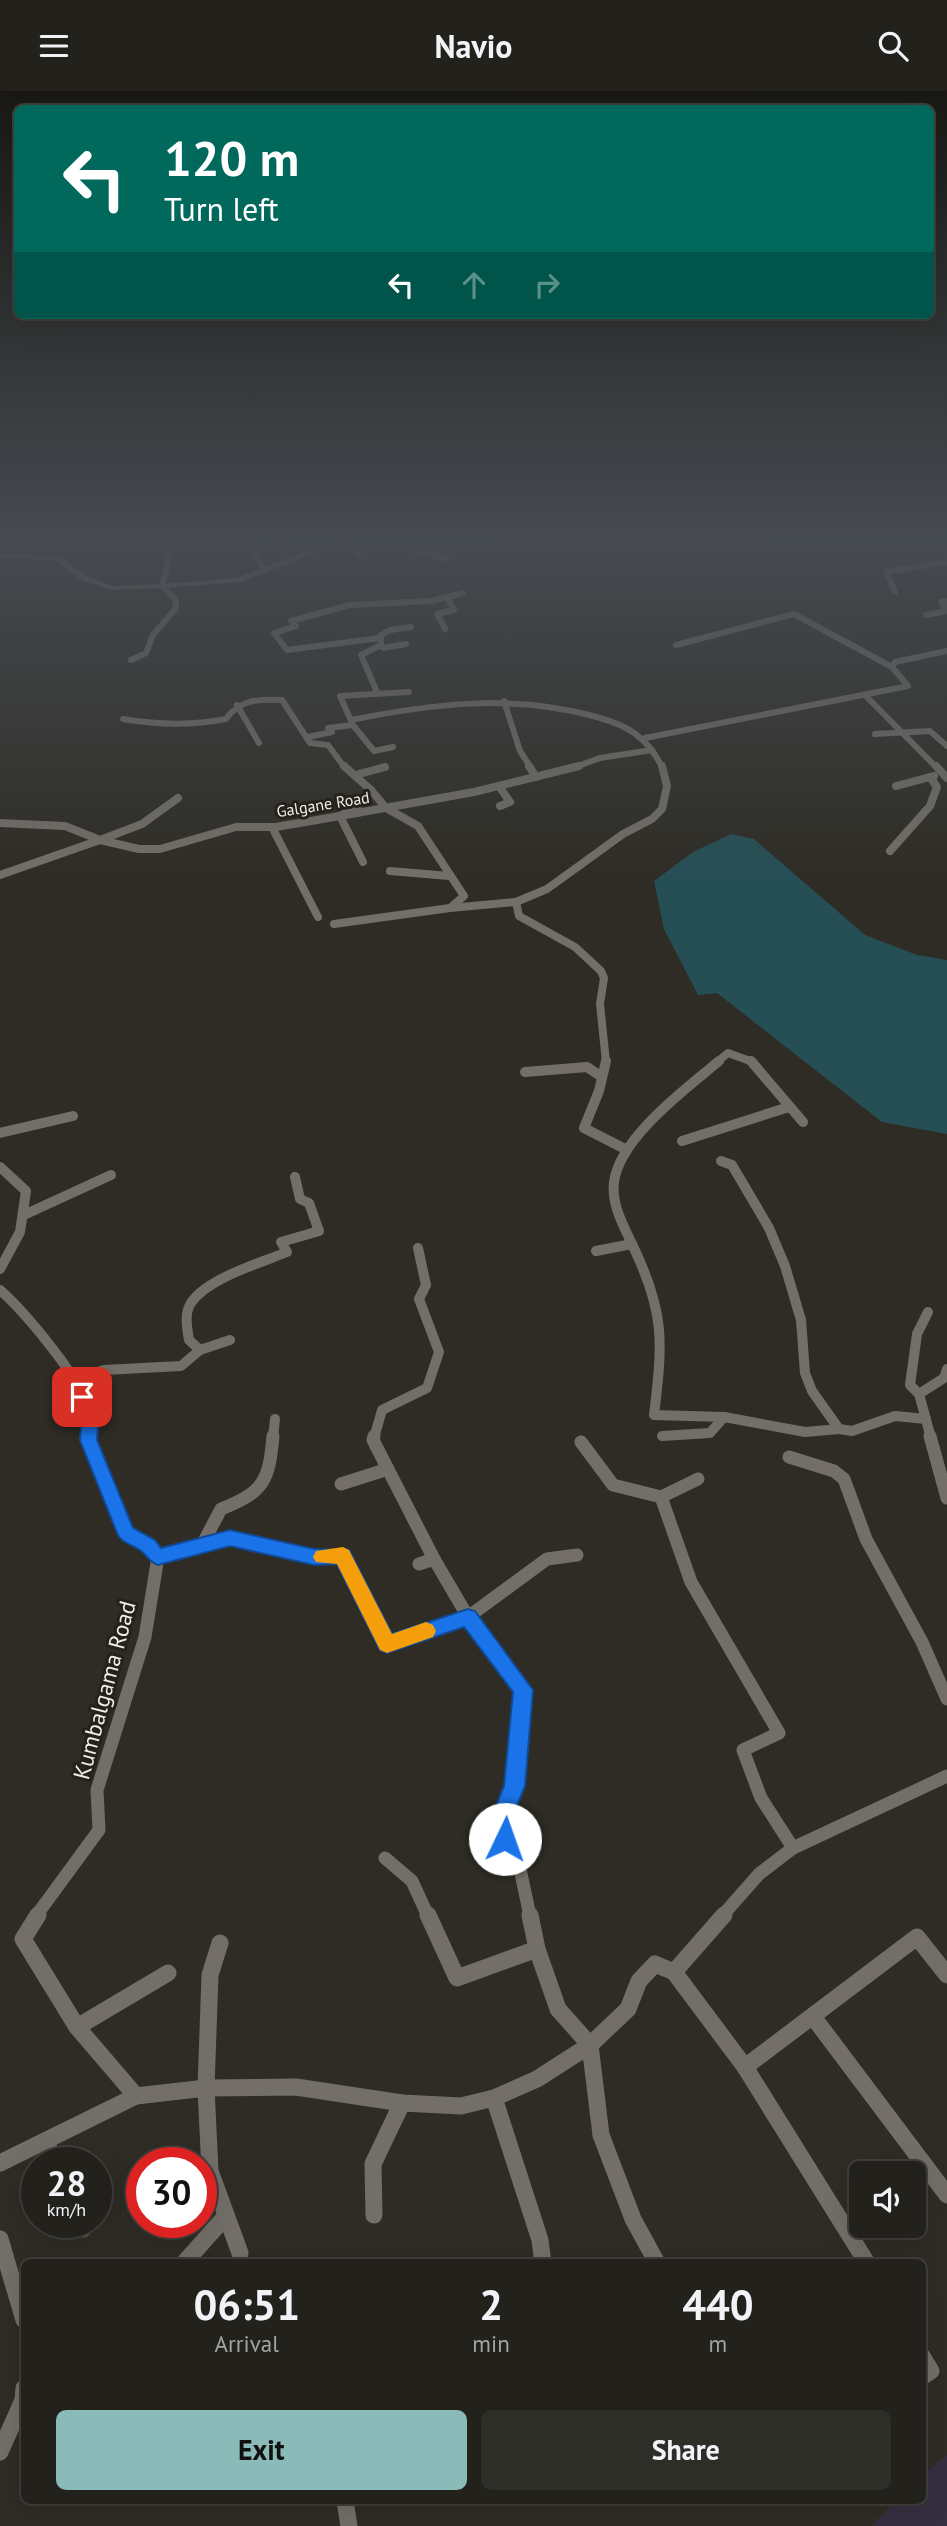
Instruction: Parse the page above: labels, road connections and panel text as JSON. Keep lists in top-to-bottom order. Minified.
{"streets":{"street":["Galgane Road","Kumbalgama Road"]},"page":{"header":"Navio","turn":["120 m","Turn left"],"speed":"28 km/h","limit":"30","eta":["06:51","Arrival","2","min","440","m"],"buttons":["Exit","Share"]}}
